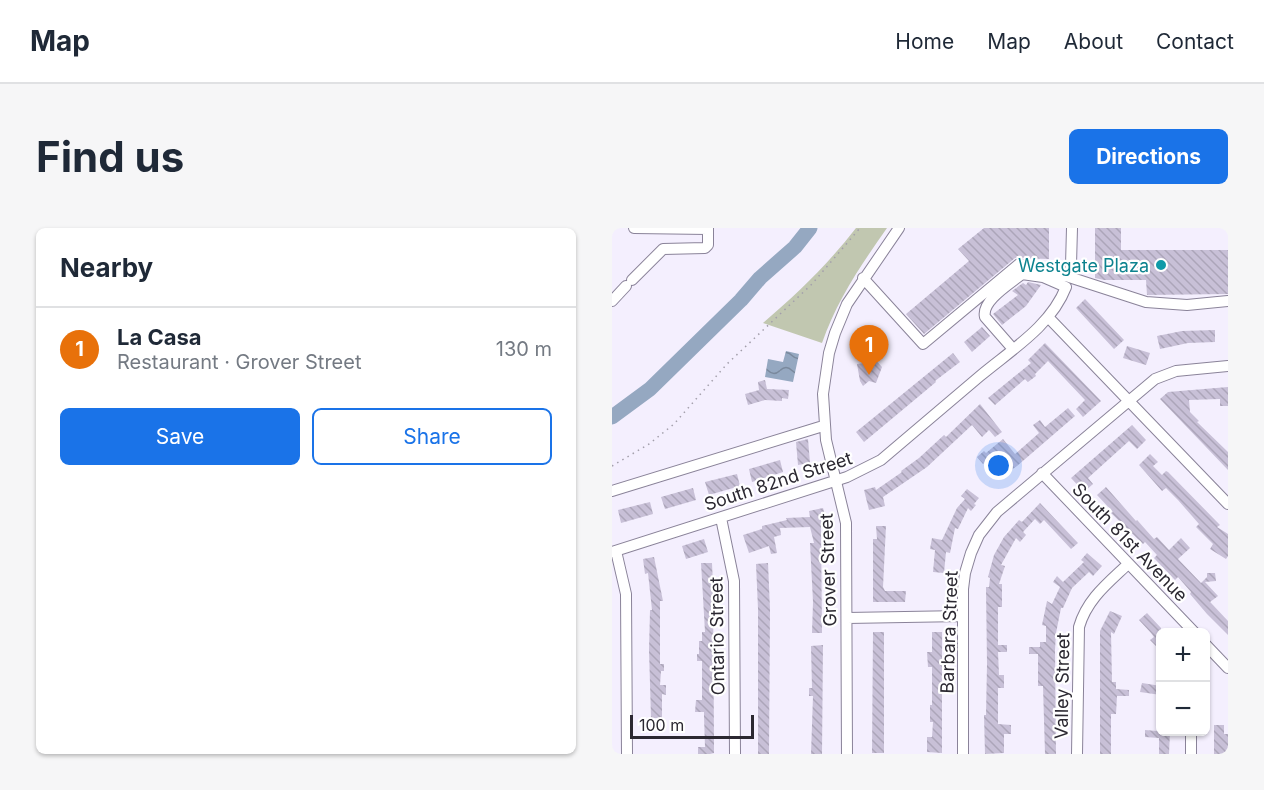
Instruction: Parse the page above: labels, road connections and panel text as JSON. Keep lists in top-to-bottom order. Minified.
{"streets":{"street":["South 82nd Street","South 81st Avenue","Grover Street","Barbara Street","Ontario Street","Valley Street"]},"crossings":[["South 82nd Street","Grover Street"],["South 82nd Street","Ontario Street"],["South 81st Avenue","Barbara Street"],["South 81st Avenue","Valley Street"]],"places":["Westgate Plaza"],"scale_bar":"100 m","page":{"header":"Map","nav":["Home","Map","About","Contact"],"buttons":["Directions",["Save","Share"]],"title":"Find us","heading":"Nearby","list":[{"mark":"1","name":"La Casa","note":"Restaurant · Grover Street","value":"130 m"}],"pins":"1","map_buttons":["+","−"],"scale":"100 m"}}
